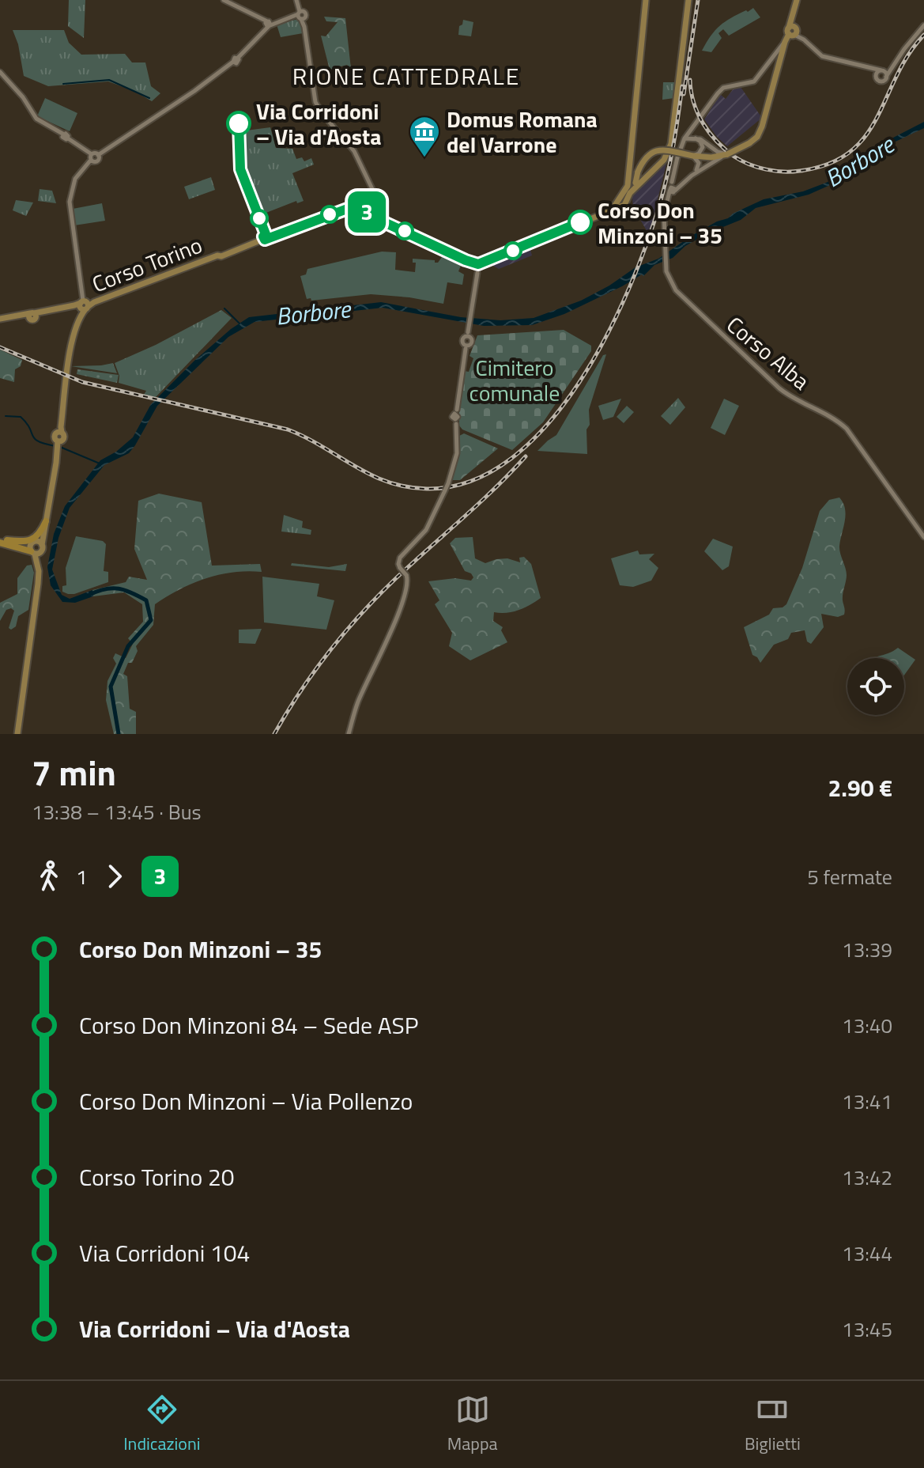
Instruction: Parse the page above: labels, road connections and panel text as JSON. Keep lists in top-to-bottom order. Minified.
{"streets":{"main road":["Corso Torino"],"street":["Corso Alba"]},"districts":["RIONE CATTEDRALE"],"water":["Borbore"],"parks":["Cimitero comunale"],"places":{"other":["Via Corridoni – Via d'Aosta","Corso Don Minzoni – 35"],"museum":["Domus Romana del Varrone"]},"lines":["bus line 3"],"page":{"on_map":"3","heading":["7 min","13:38 – 13:45 · Bus","2.90 €"],"legs":["1","3","5 fermate"],"list":[{"name":"Corso Don Minzoni – 35","value":"13:39"},{"name":"Corso Don Minzoni 84 – Sede ASP","value":"13:40"},{"name":"Corso Don Minzoni – Via Pollenzo","value":"13:41"},{"name":"Corso Torino 20","value":"13:42"},{"name":"Via Corridoni 104","value":"13:44"},{"name":"Via Corridoni – Via d'Aosta","value":"13:45"}],"tabs":["Indicazioni","Mappa","Biglietti"]}}
